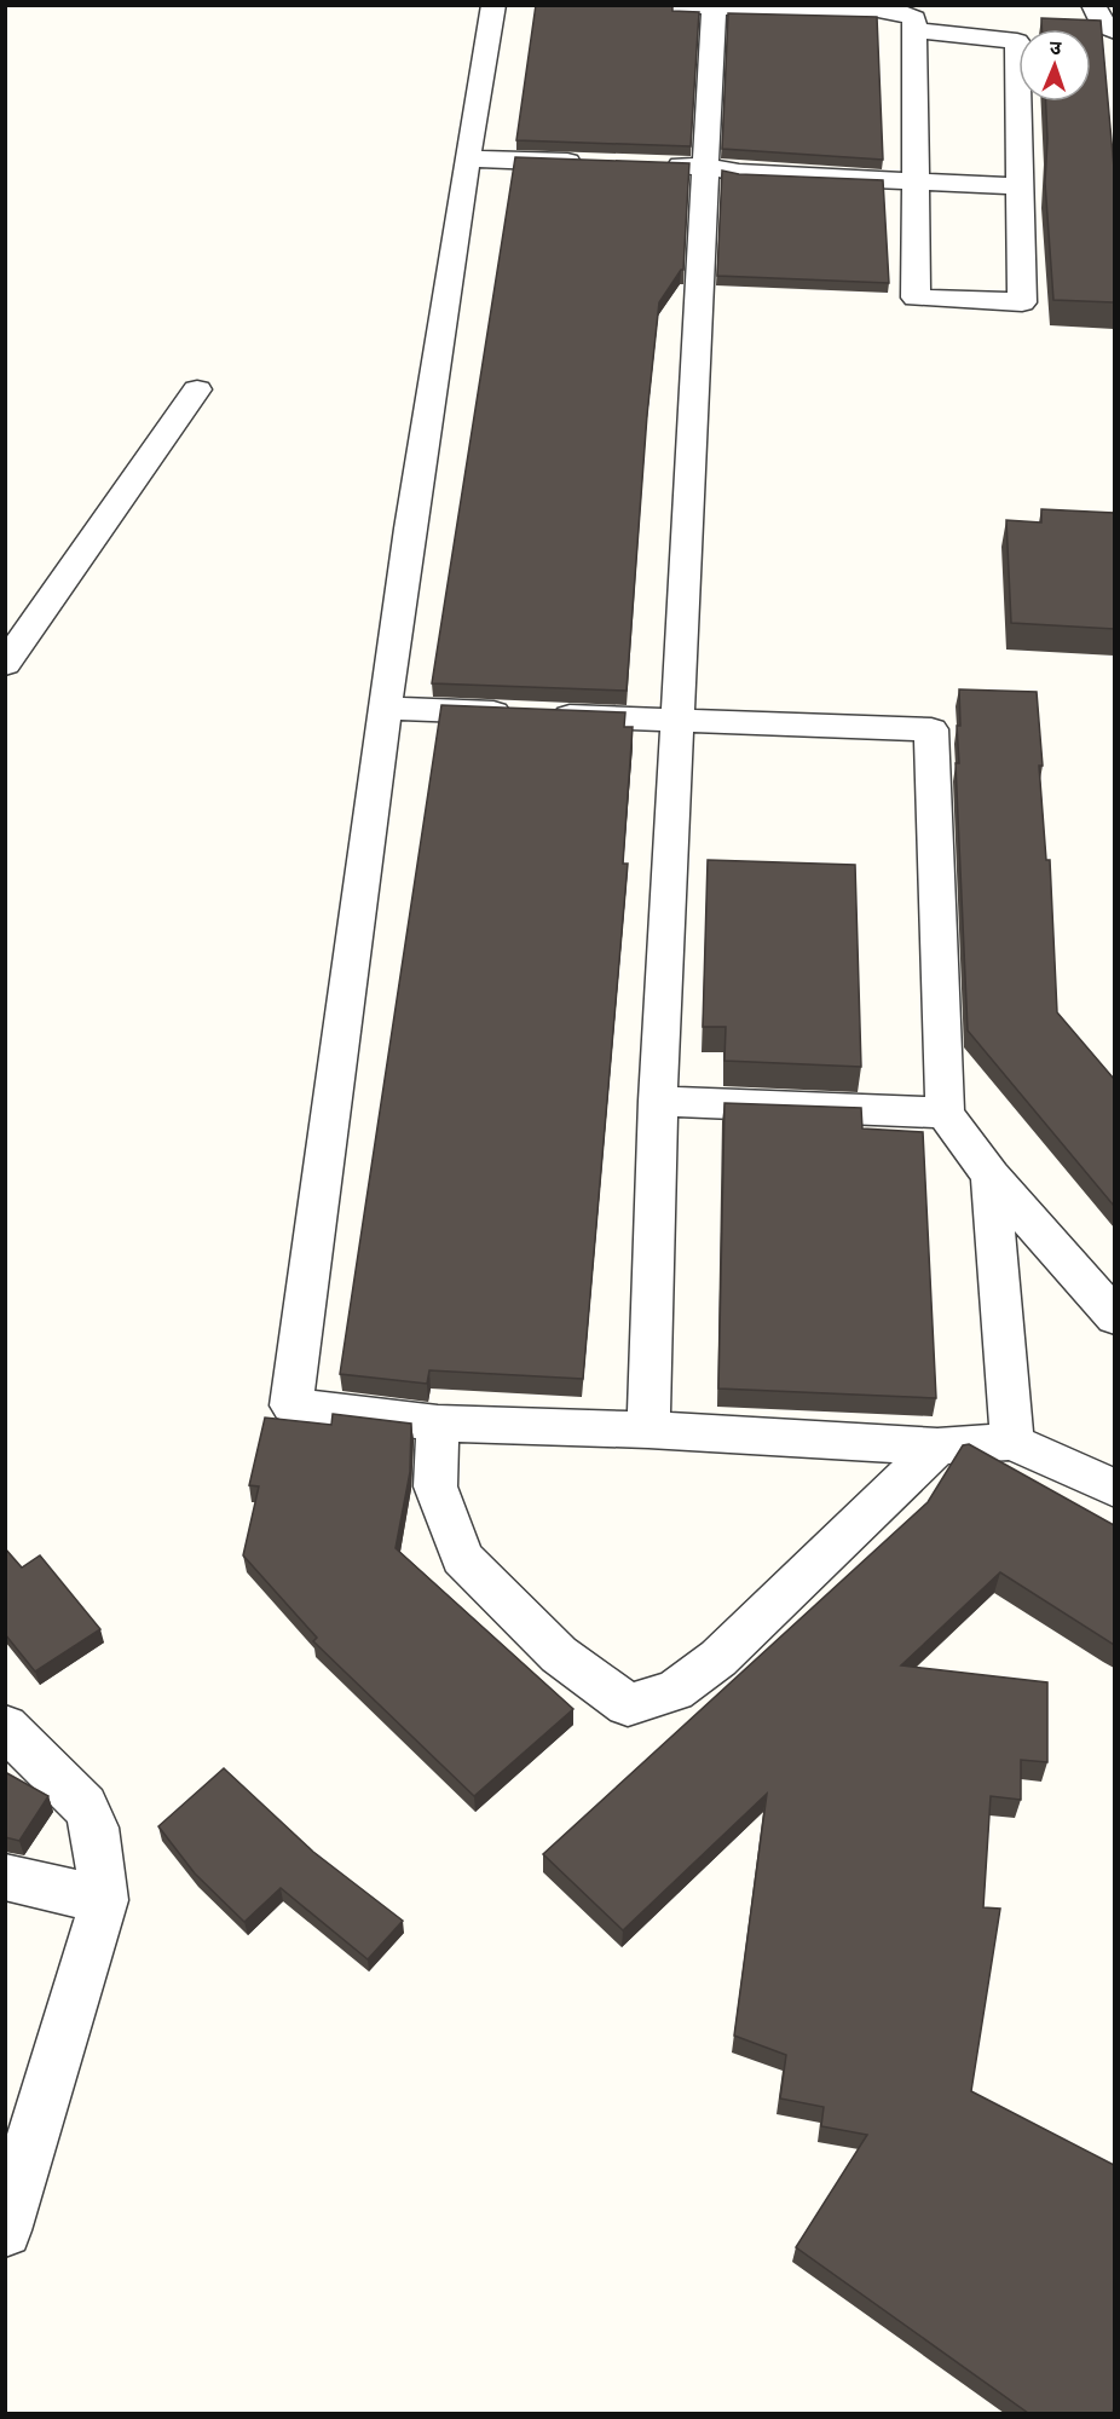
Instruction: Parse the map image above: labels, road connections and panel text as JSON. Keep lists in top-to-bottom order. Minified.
{"north":"top"}
